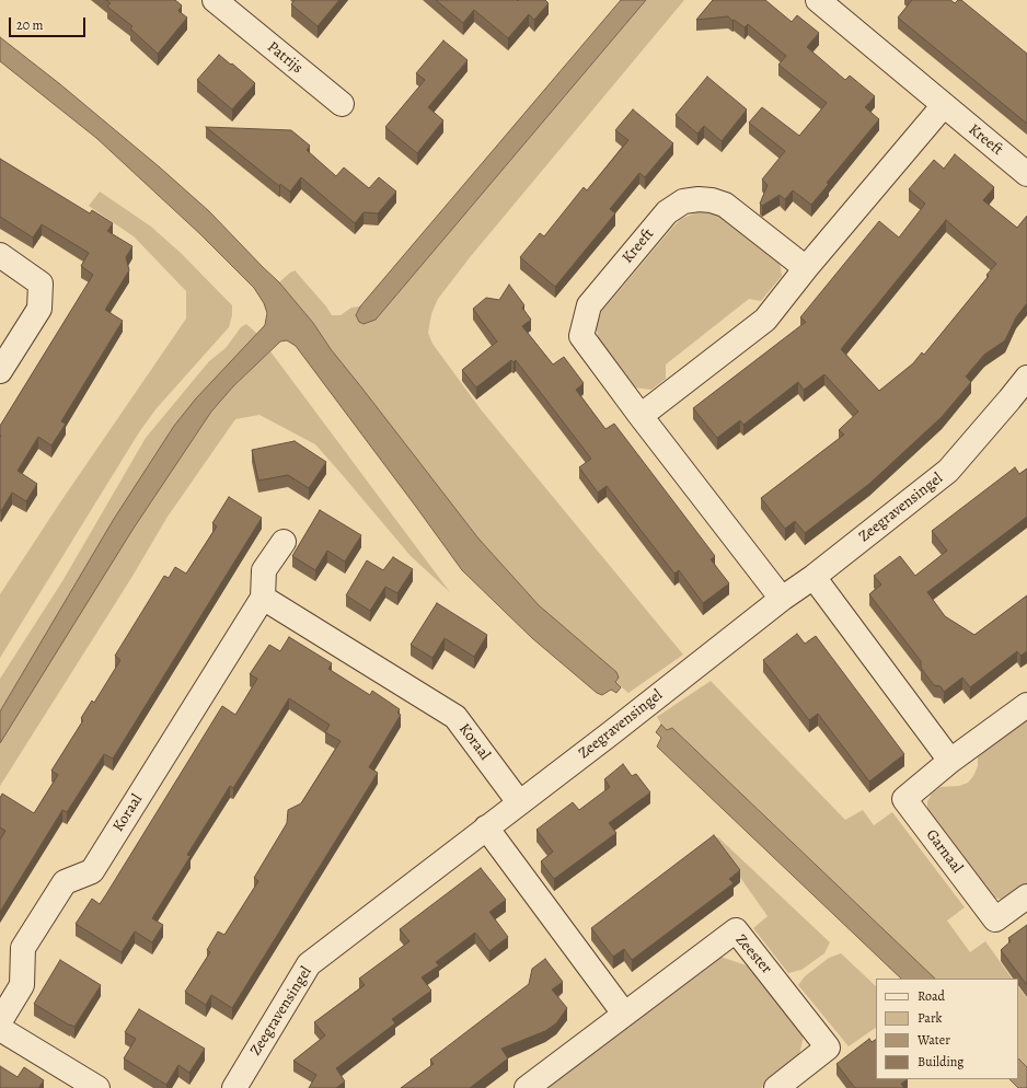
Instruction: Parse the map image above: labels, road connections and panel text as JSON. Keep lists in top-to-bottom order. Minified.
{"streets":{"street":["Patrijs","Kreeft","Zeegravensingel","Koraal","Garnaal","Zeester"]},"crossings":[["Kreeft","Zeegravensingel"],["Zeegravensingel","Koraal"]],"legend":["Road","Park","Water","Building"],"scale_bar":"20 m"}
